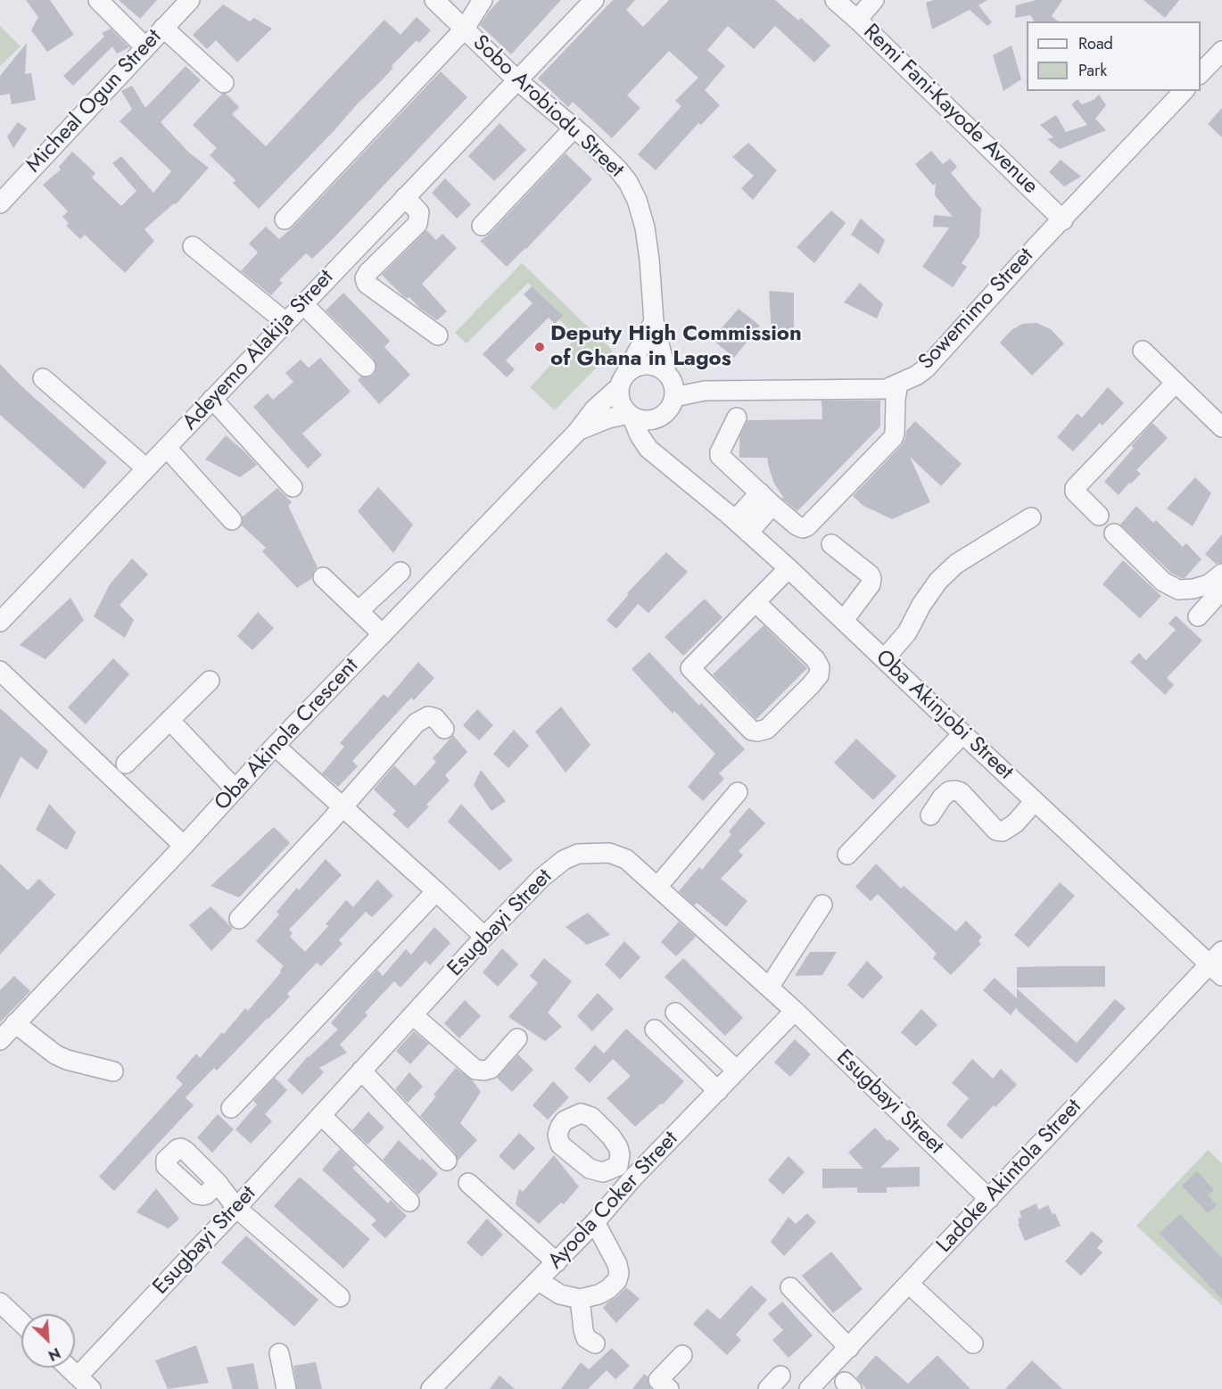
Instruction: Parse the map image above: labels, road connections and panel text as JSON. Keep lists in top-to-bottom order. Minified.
{"streets":{"street":["Micheal Ogun Street","Sobo Arobiodu Street","Remi Fani-Kayode Avenue","Sowemimo Street","Adeyemo Alakija Street","Oba Akinjobi Street","Oba Akinola Crescent","Esugbayi Street","Ladoke Akintola Street","Ayoola Coker Street"]},"crossings":[["Sobo Arobiodu Street","Sowemimo Street"],["Sobo Arobiodu Street","Adeyemo Alakija Street"],["Sobo Arobiodu Street","Oba Akinjobi Street"],["Sobo Arobiodu Street","Oba Akinola Crescent"],["Remi Fani-Kayode Avenue","Sowemimo Street"],["Sowemimo Street","Oba Akinjobi Street"],["Sowemimo Street","Oba Akinola Crescent"],["Oba Akinjobi Street","Oba Akinola Crescent"],["Oba Akinjobi Street","Ladoke Akintola Street"],["Esugbayi Street","Ladoke Akintola Street"],["Esugbayi Street","Ayoola Coker Street"]],"places":["Deputy High Commission of Ghana in Lagos"],"legend":["Road","Park"],"north":"bottom right"}
